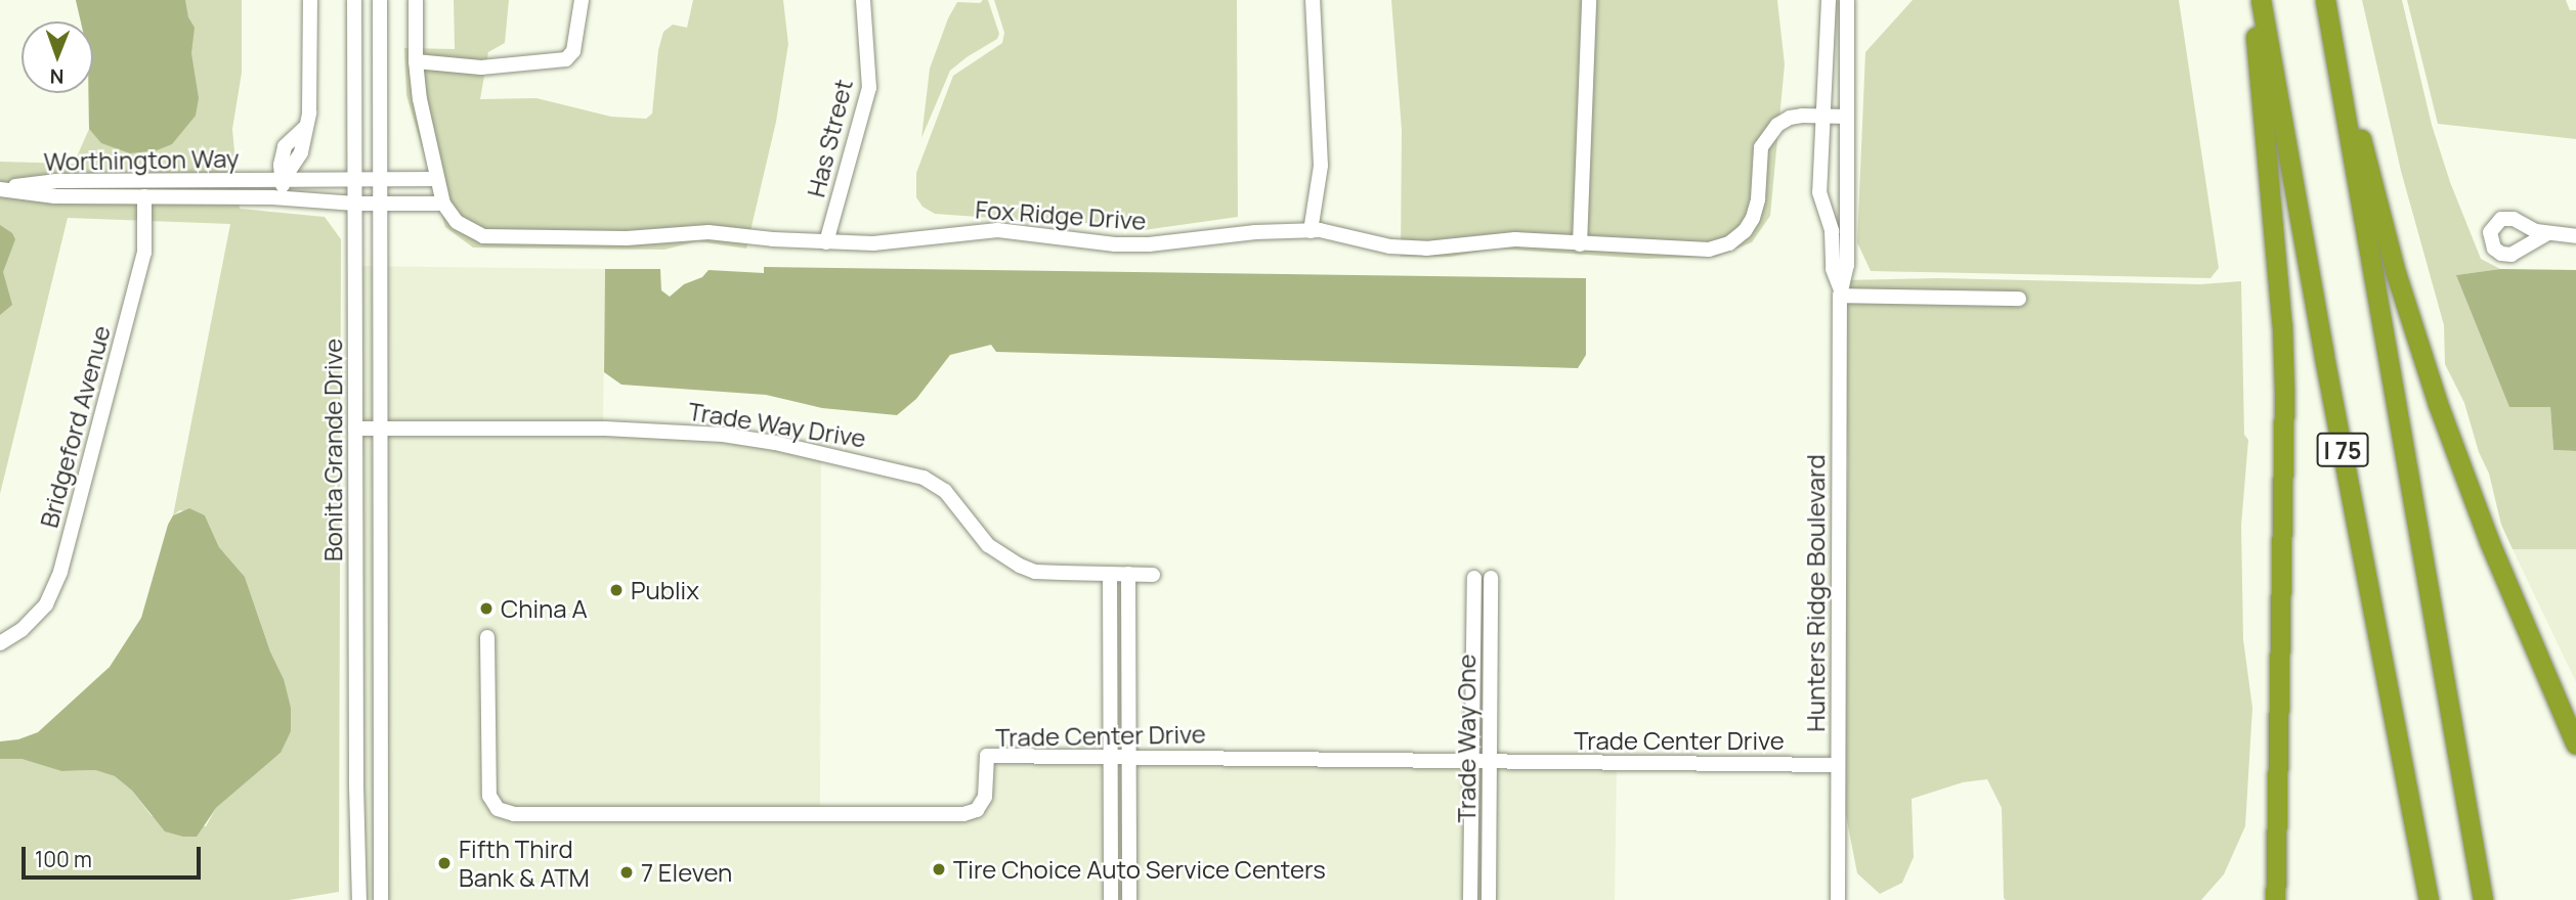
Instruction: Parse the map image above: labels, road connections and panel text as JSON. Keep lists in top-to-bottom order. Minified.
{"streets":{"highway":["I 75"],"street":["Has Street","Worthington Way","Fox Ridge Drive","Trade Way Drive","Bridgeford Avenue","Bonita Grande Drive","Hunters Ridge Boulevard","Trade Center Drive","Trade Way One"]},"crossings":[["Has Street","Fox Ridge Drive"],["Worthington Way","Fox Ridge Drive"],["Worthington Way","Bridgeford Avenue"],["Worthington Way","Bonita Grande Drive"],["Fox Ridge Drive","Hunters Ridge Boulevard"],["Trade Way Drive","Bonita Grande Drive"],["Hunters Ridge Boulevard","Trade Center Drive"],["Trade Center Drive","Trade Way One"]],"places":["Publix","China A","Fifth Third Bank & ATM","Tire Choice Auto Service Centers","7 Eleven"],"scale_bar":"100 m","north":"bottom"}
